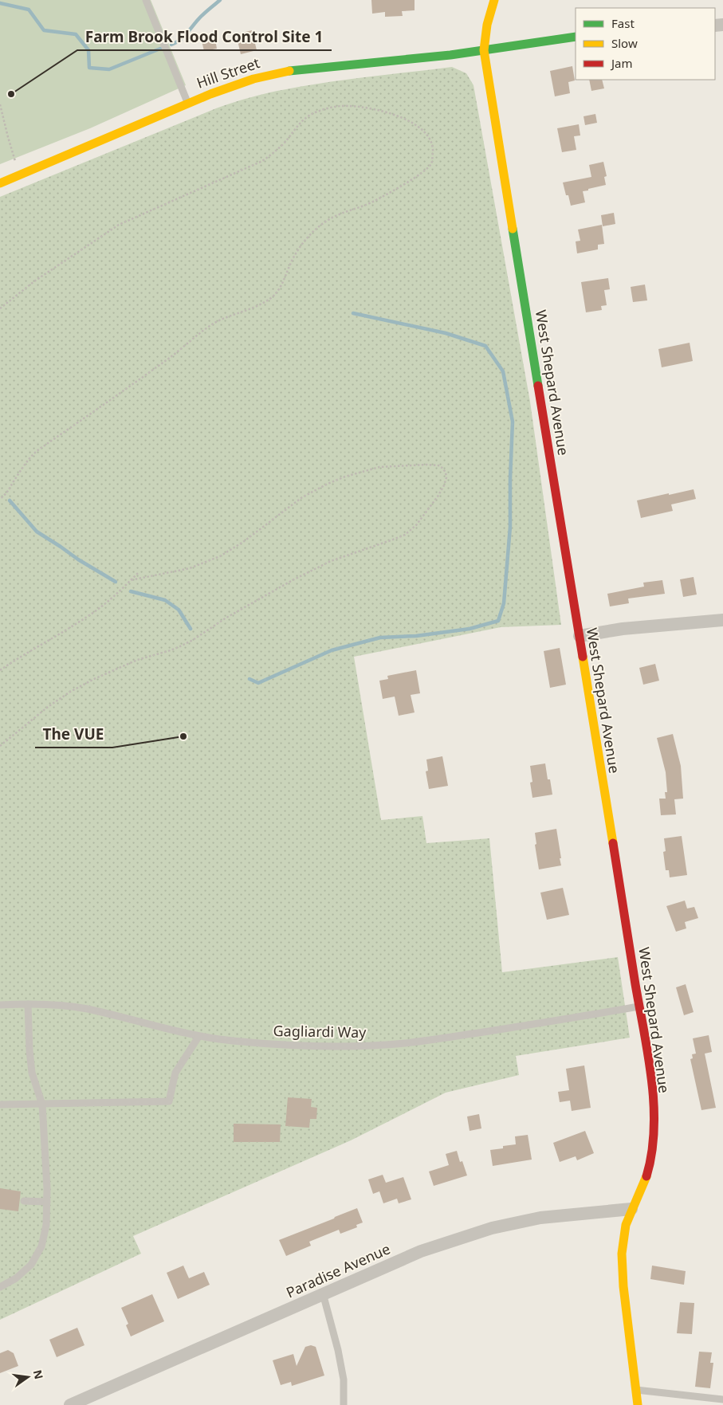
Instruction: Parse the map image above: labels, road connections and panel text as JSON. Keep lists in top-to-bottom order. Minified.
{"streets":{"street":["Hill Street","West Shepard Avenue","Paradise Avenue"],"lane":["Gagliardi Way"]},"crossings":[["Hill Street","West Shepard Avenue"],["West Shepard Avenue","Gagliardi Way"],["West Shepard Avenue","Paradise Avenue"]],"places":["Farm Brook Flood Control Site 1","The VUE"],"legend":["Fast","Slow","Jam"],"north":"right"}
